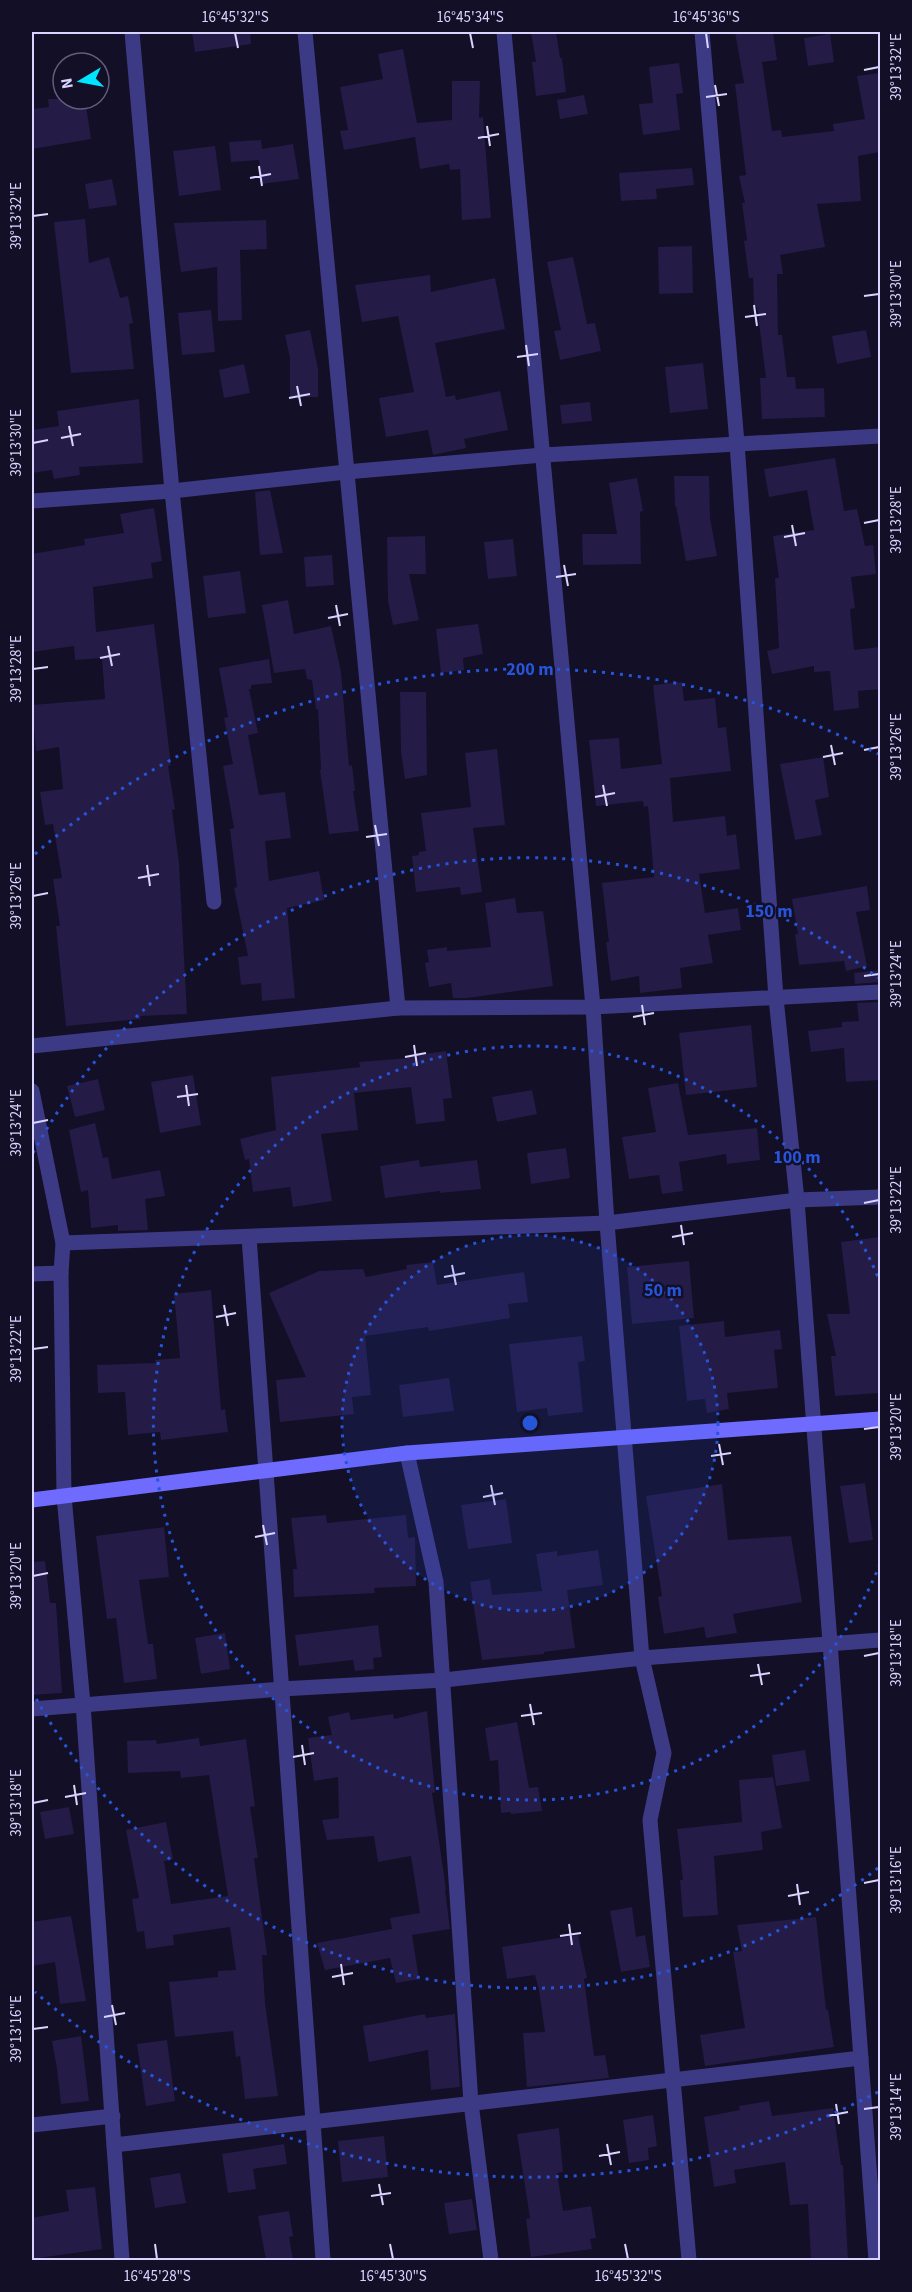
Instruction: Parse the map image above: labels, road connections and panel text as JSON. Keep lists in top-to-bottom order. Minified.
{"north":"left","coordinates":["16°45'32\"S","16°45'34\"S","16°45'36\"S","39°13'32\"E","39°13'30\"E","39°13'28\"E","39°13'26\"E","39°13'24\"E","39°13'22\"E","39°13'20\"E","39°13'18\"E","39°13'16\"E","39°13'14\"E","16°45'28\"S","16°45'30\"S"],"rings":["200 m","150 m","100 m","50 m"]}
